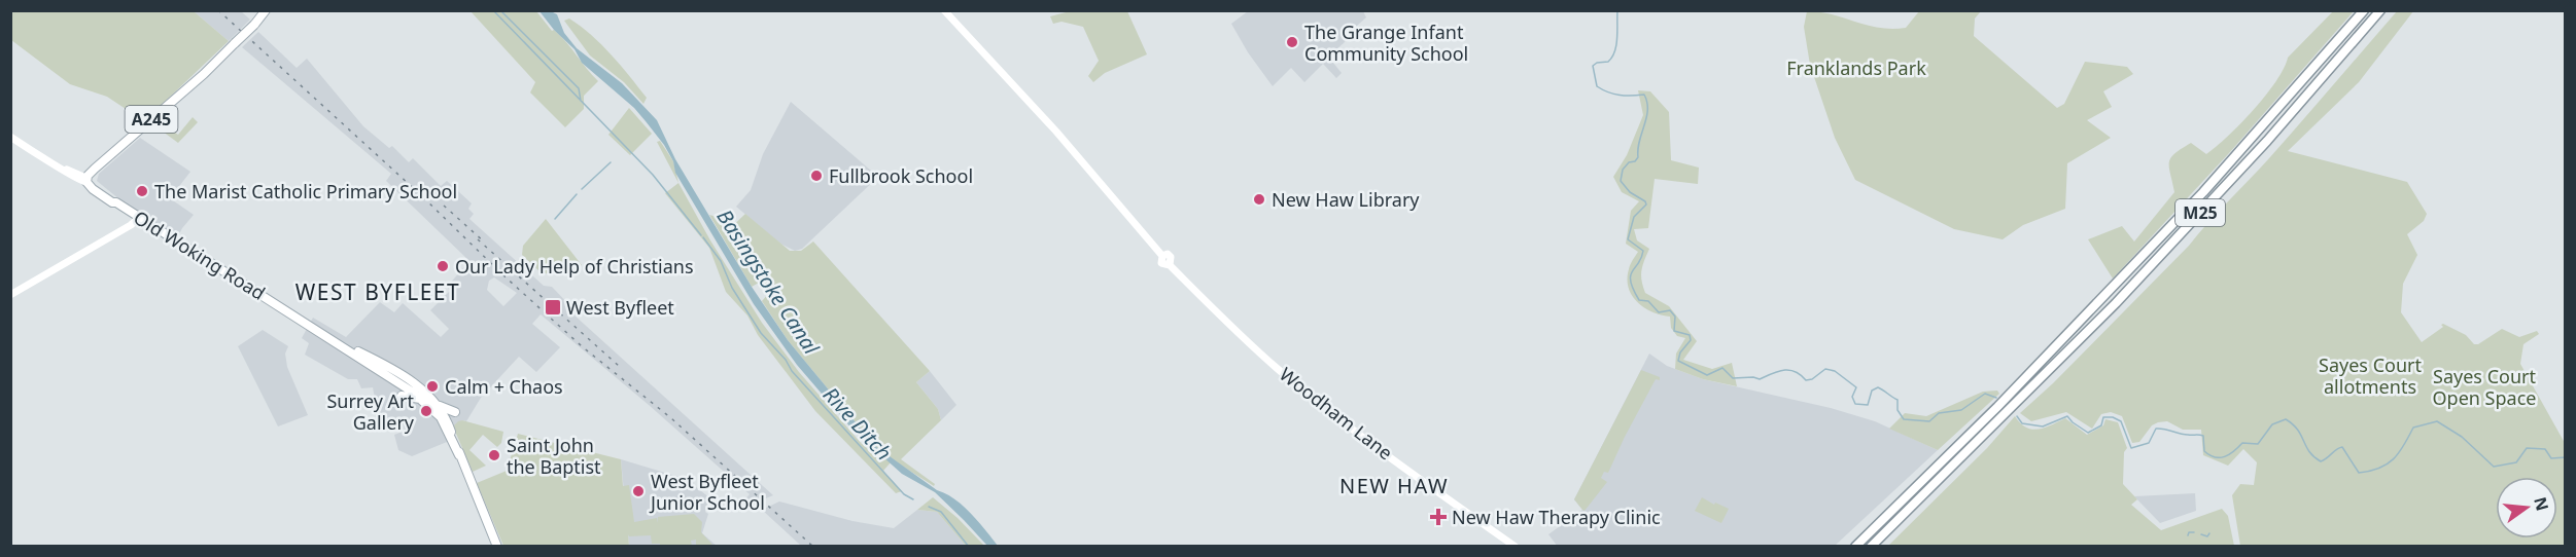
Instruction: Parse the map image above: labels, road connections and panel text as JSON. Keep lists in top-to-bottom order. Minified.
{"streets":{"highway":["M25"],"main road":["A245","Old Woking Road","Woodham Lane"]},"crossings":[["A245","Old Woking Road"]],"districts":["WEST BYFLEET","NEW HAW"],"water":["Basingstoke Canal","Rive Ditch"],"parks":["Franklands Park","Sayes Court allotments","Sayes Court Open Space"],"places":{"other":["The Grange Infant Community School","Fullbrook School","The Marist Catholic Primary School","New Haw Library","Our Lady Help of Christians","Calm + Chaos","Surrey Art Gallery","Saint John the Baptist","West Byfleet Junior School"],"transit":["West Byfleet"],"health":["New Haw Therapy Clinic"]},"north":"right"}
